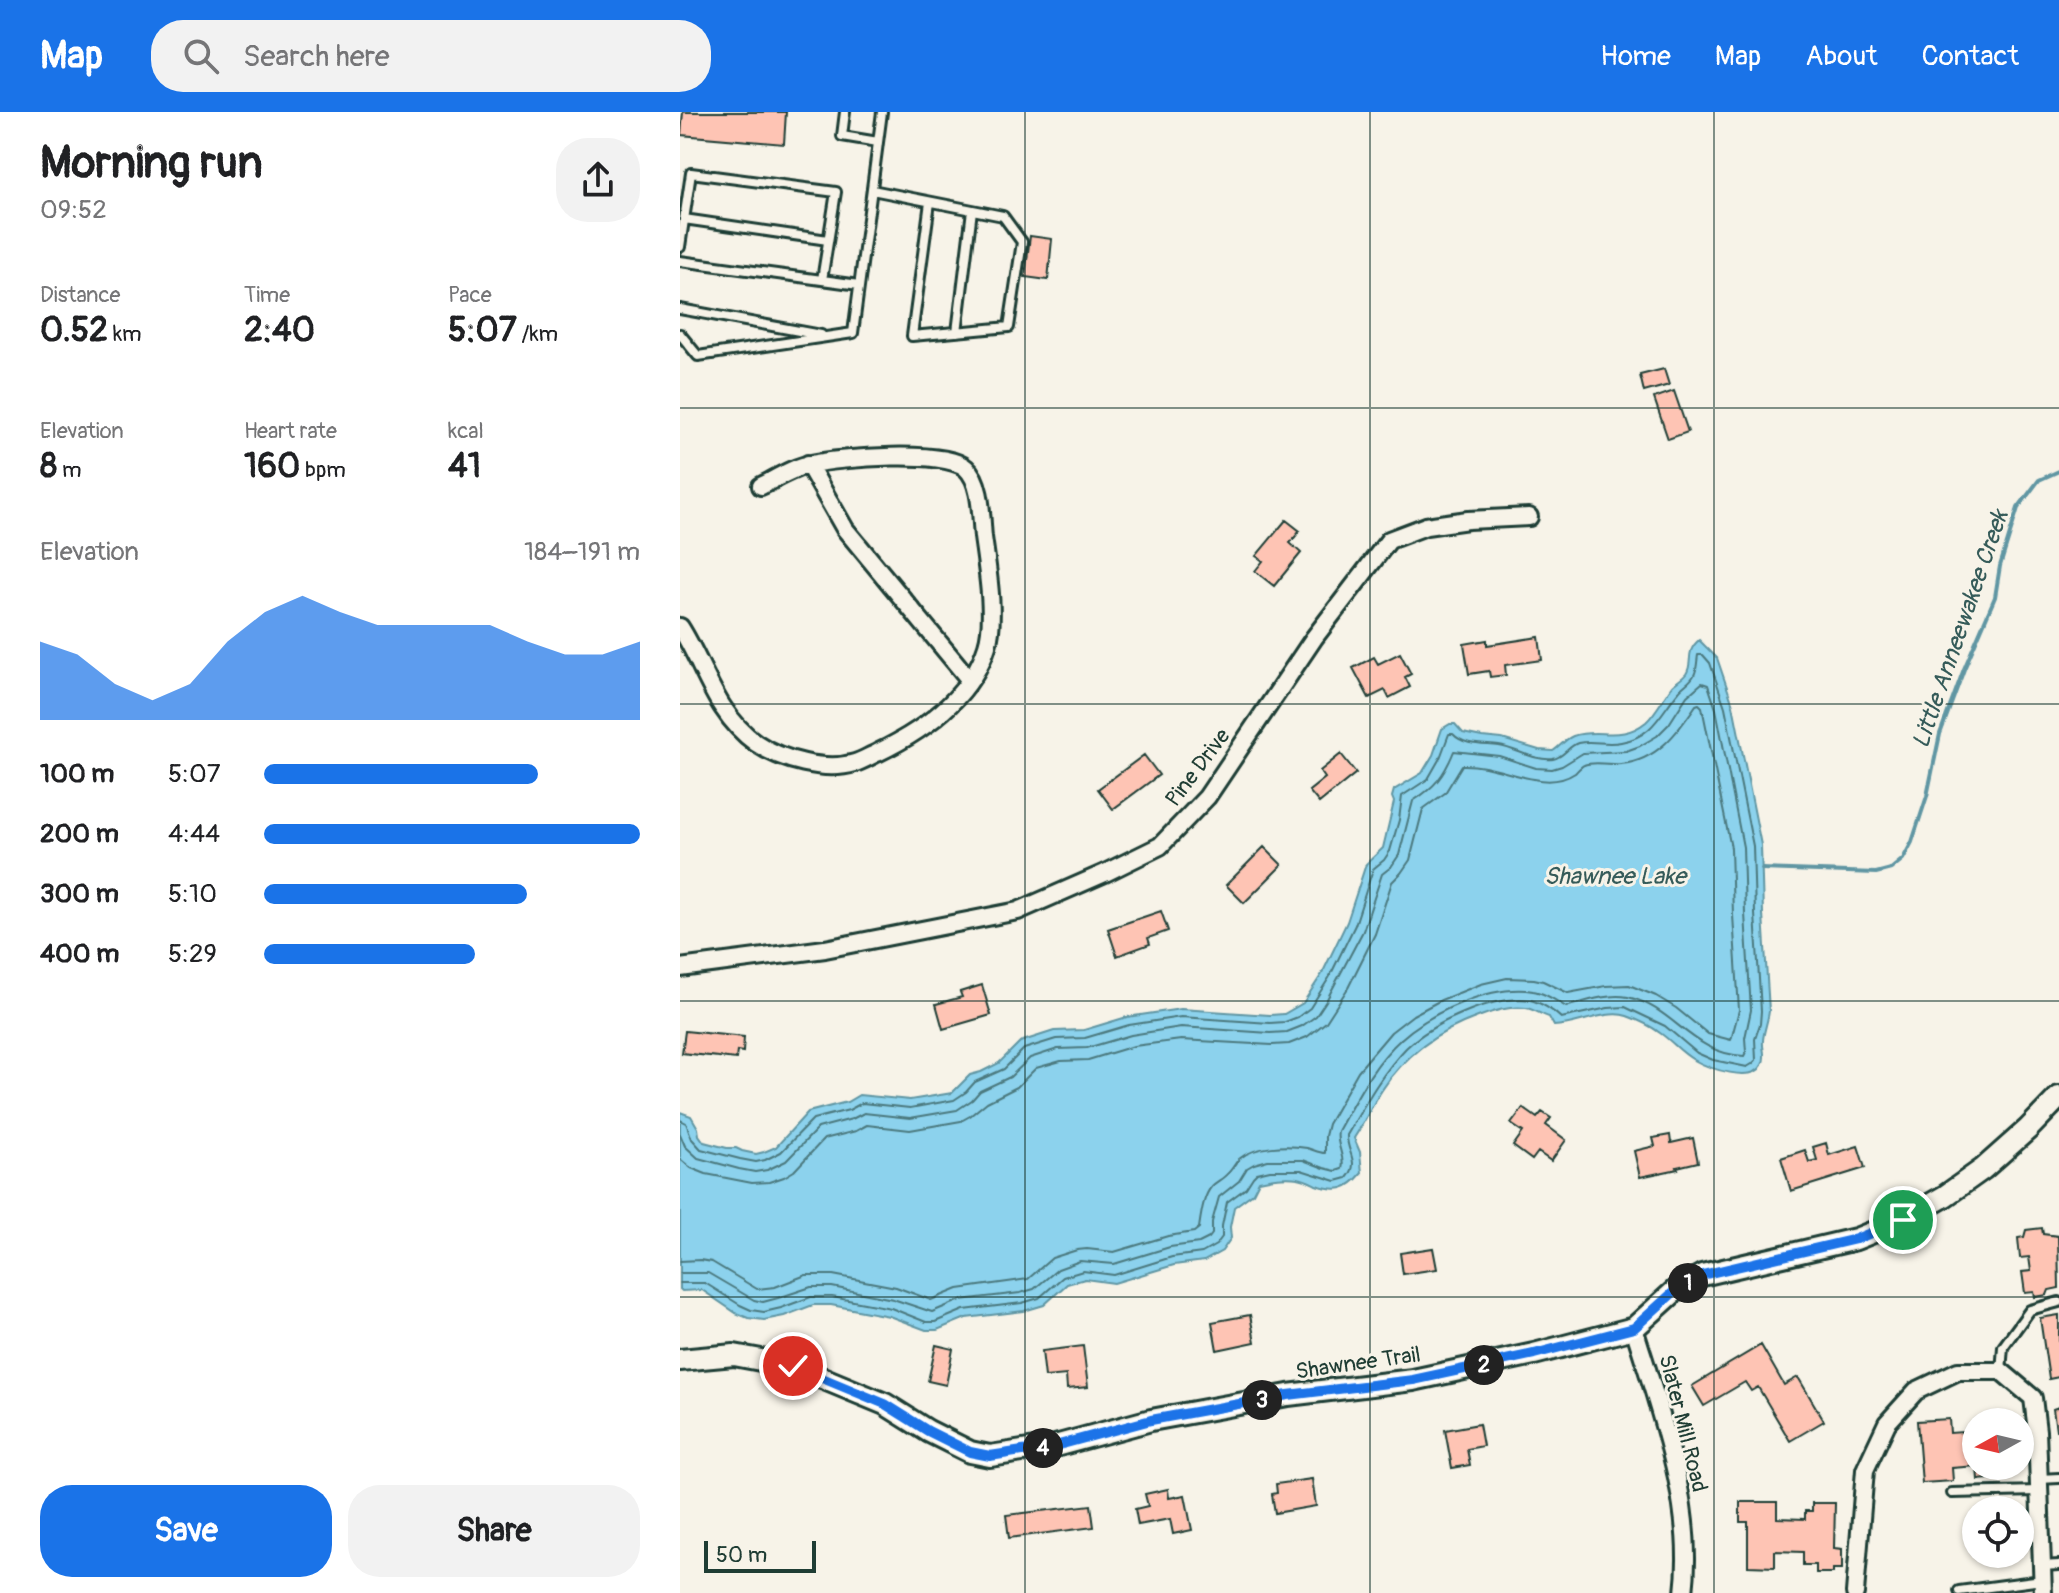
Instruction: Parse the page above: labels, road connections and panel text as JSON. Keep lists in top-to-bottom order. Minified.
{"streets":{"street":["Pine Drive","Shawnee Trail","Slater Mill Road"]},"crossings":[["Shawnee Trail","Slater Mill Road"]],"water":["Little Anneewakee Creek","Shawnee Lake"],"scale_bar":"50 m","north":"left","page":{"header":"Map","search":"Search here","nav":["Home","Map","About","Contact"],"heading":["Morning run","09:52"],"stats":[["Distance","0.52 km"],["Time","2:40"],["Pace","5:07 /km"],["Elevation","8 m"],["Heart rate","160 bpm"],["kcal","41"]],"chart":["Elevation","184–191 m"],"list":[{"name":"100 m","note":"5:07"},{"name":"200 m","note":"4:44"},{"name":"300 m","note":"5:10"},{"name":"400 m","note":"5:29"}],"pins":["1","2","3","4"],"buttons":["Save","Share"],"scale":"50 m"}}
